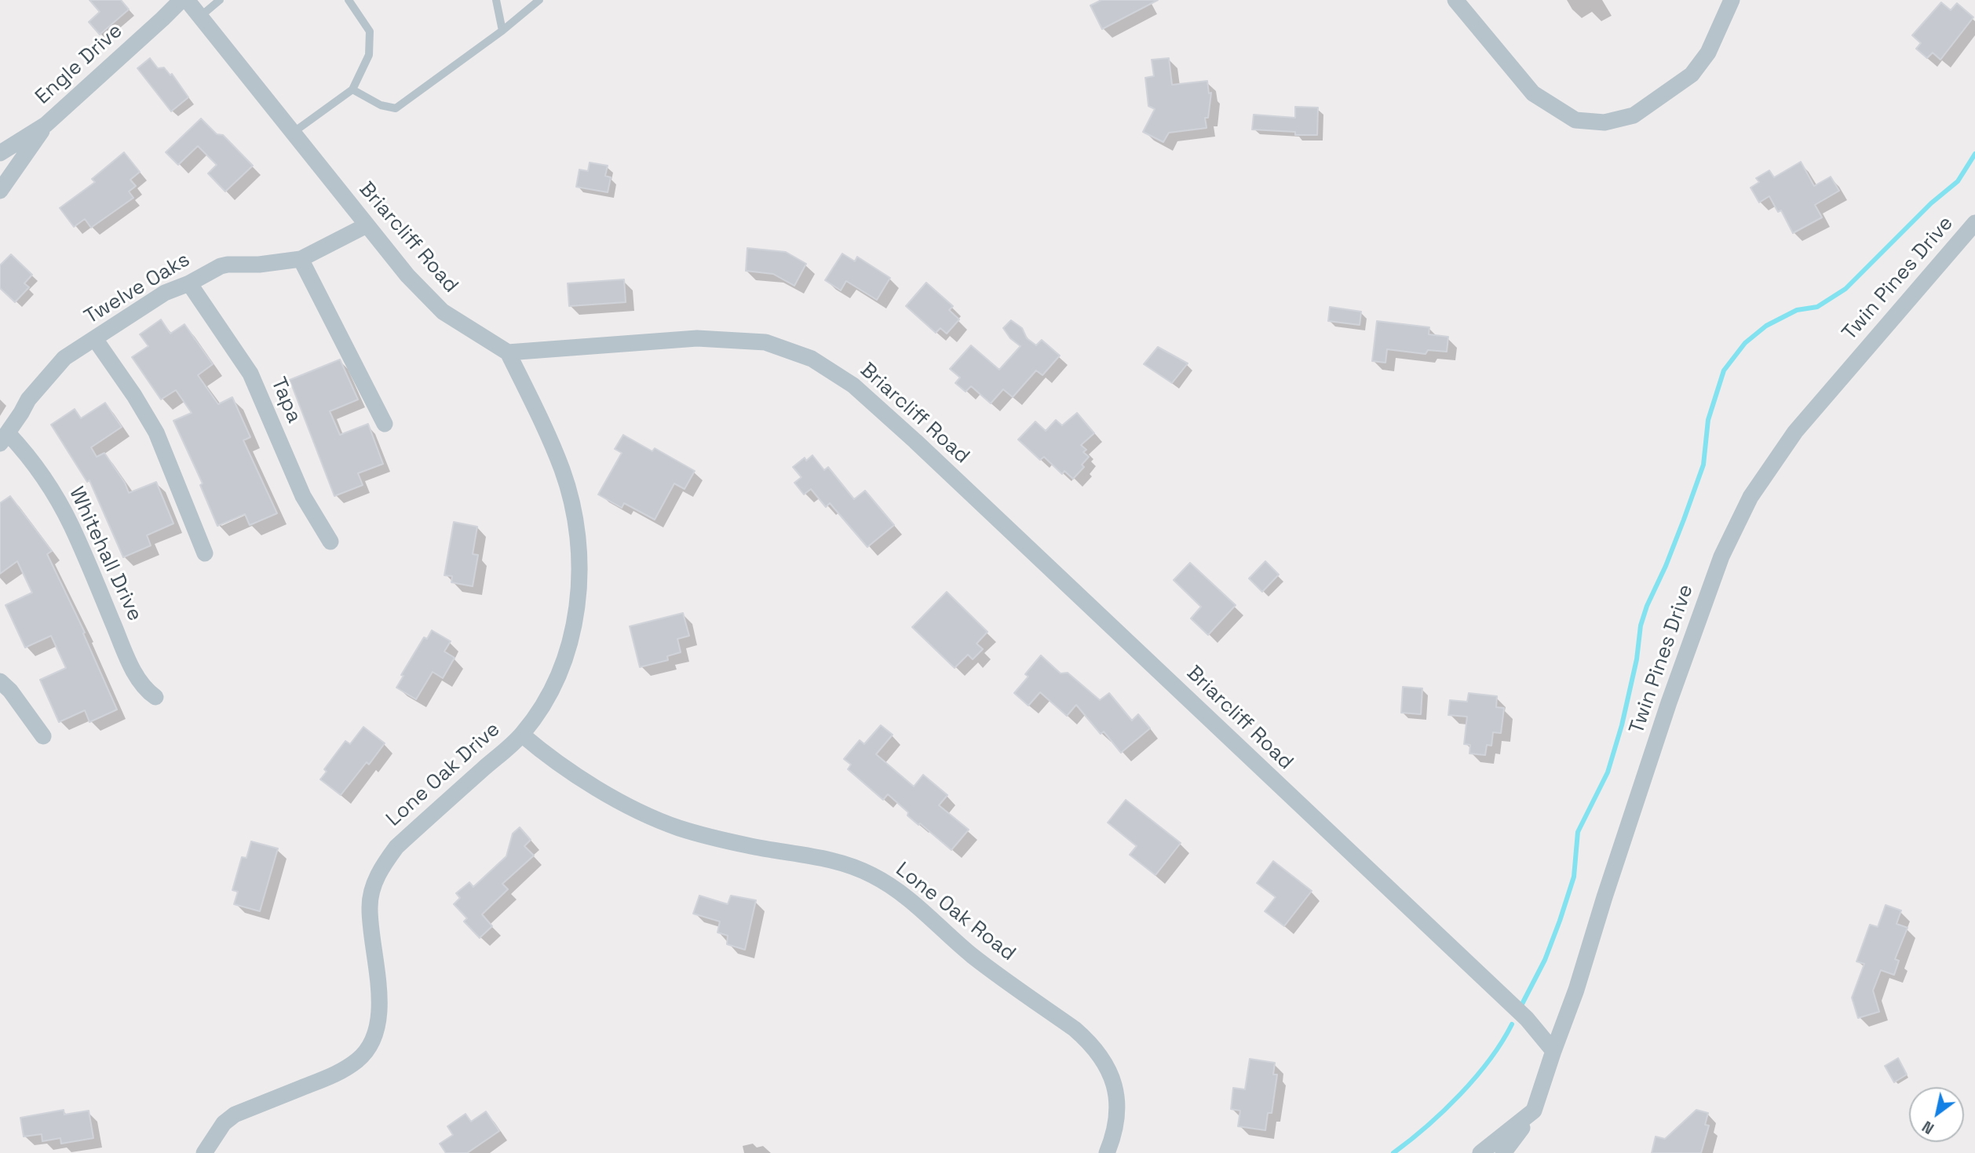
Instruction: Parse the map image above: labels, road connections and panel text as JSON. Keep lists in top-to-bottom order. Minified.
{"streets":{"street":["Engle Drive","Briarcliff Road","Twin Pines Drive","Twelve Oaks","Tapa","Whitehall Drive","Lone Oak Drive","Lone Oak Road"]},"crossings":[["Briarcliff Road","Twin Pines Drive"],["Briarcliff Road","Twelve Oaks"],["Briarcliff Road","Lone Oak Drive"],["Twelve Oaks","Tapa"],["Twelve Oaks","Whitehall Drive"],["Lone Oak Drive","Lone Oak Road"]],"north":"bottom left"}
